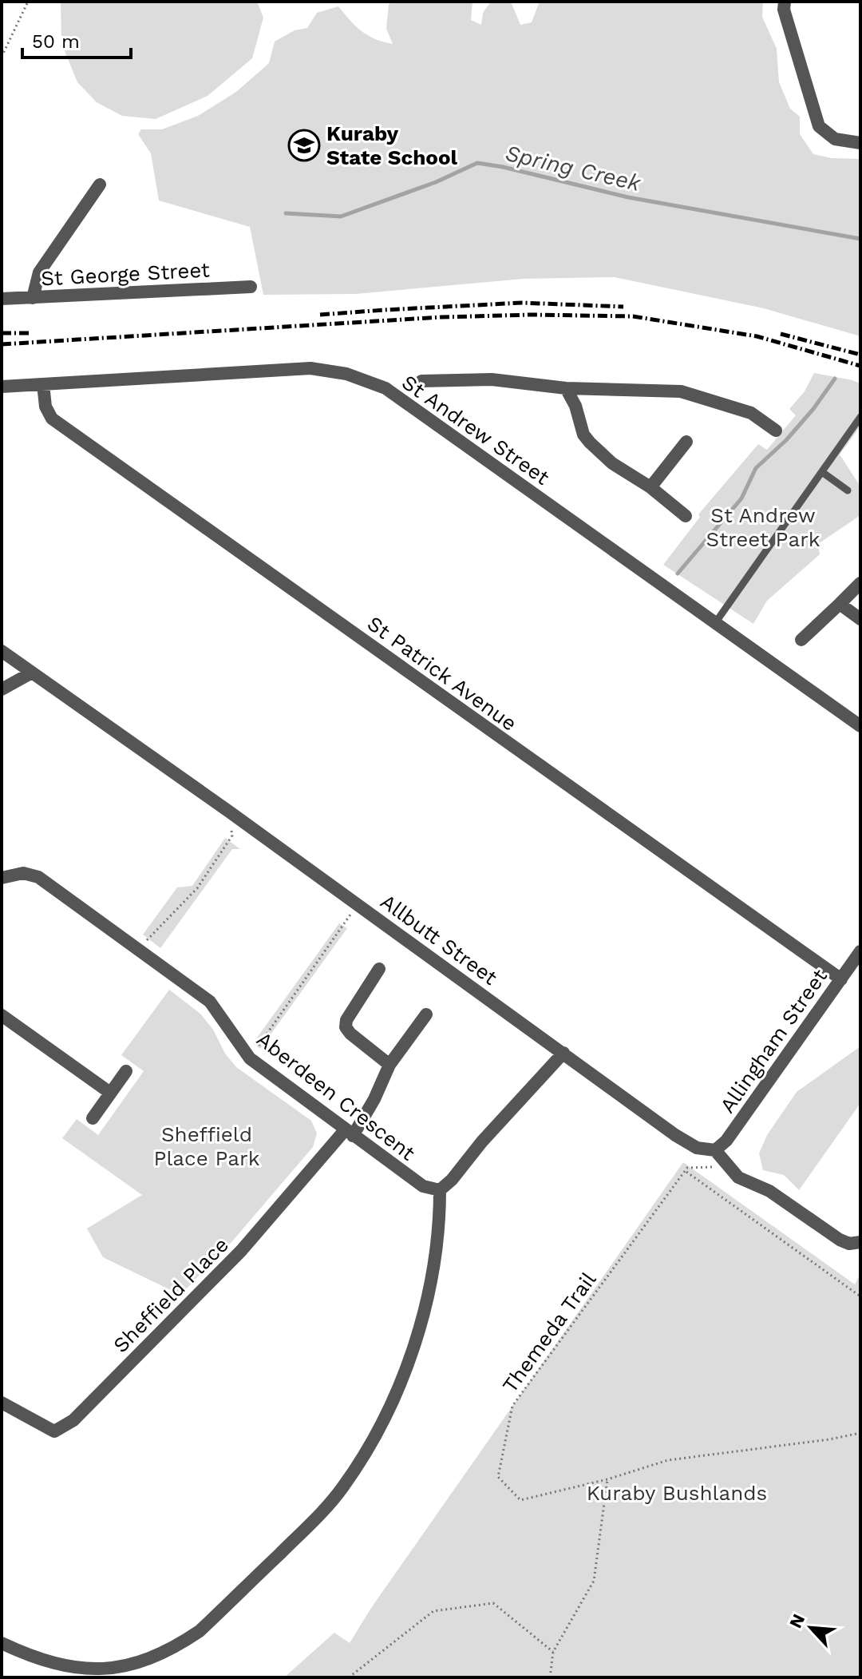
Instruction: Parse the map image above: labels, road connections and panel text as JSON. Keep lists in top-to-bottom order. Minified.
{"streets":{"street":["St George Street","St Andrew Street","St Patrick Avenue","Allbutt Street","Allingham Street","Aberdeen Crescent","Sheffield Place"],"path":["Themeda Trail"]},"crossings":[["St Andrew Street","St Patrick Avenue"],["St Patrick Avenue","Allingham Street"],["Allbutt Street","Allingham Street"],["Aberdeen Crescent","Sheffield Place"]],"water":["Spring Creek"],"parks":["St Andrew Street Park","Sheffield Place Park","Kuraby Bushlands"],"places":{"school or university":["Kuraby State School"]},"scale_bar":"50 m","north":"top left"}
